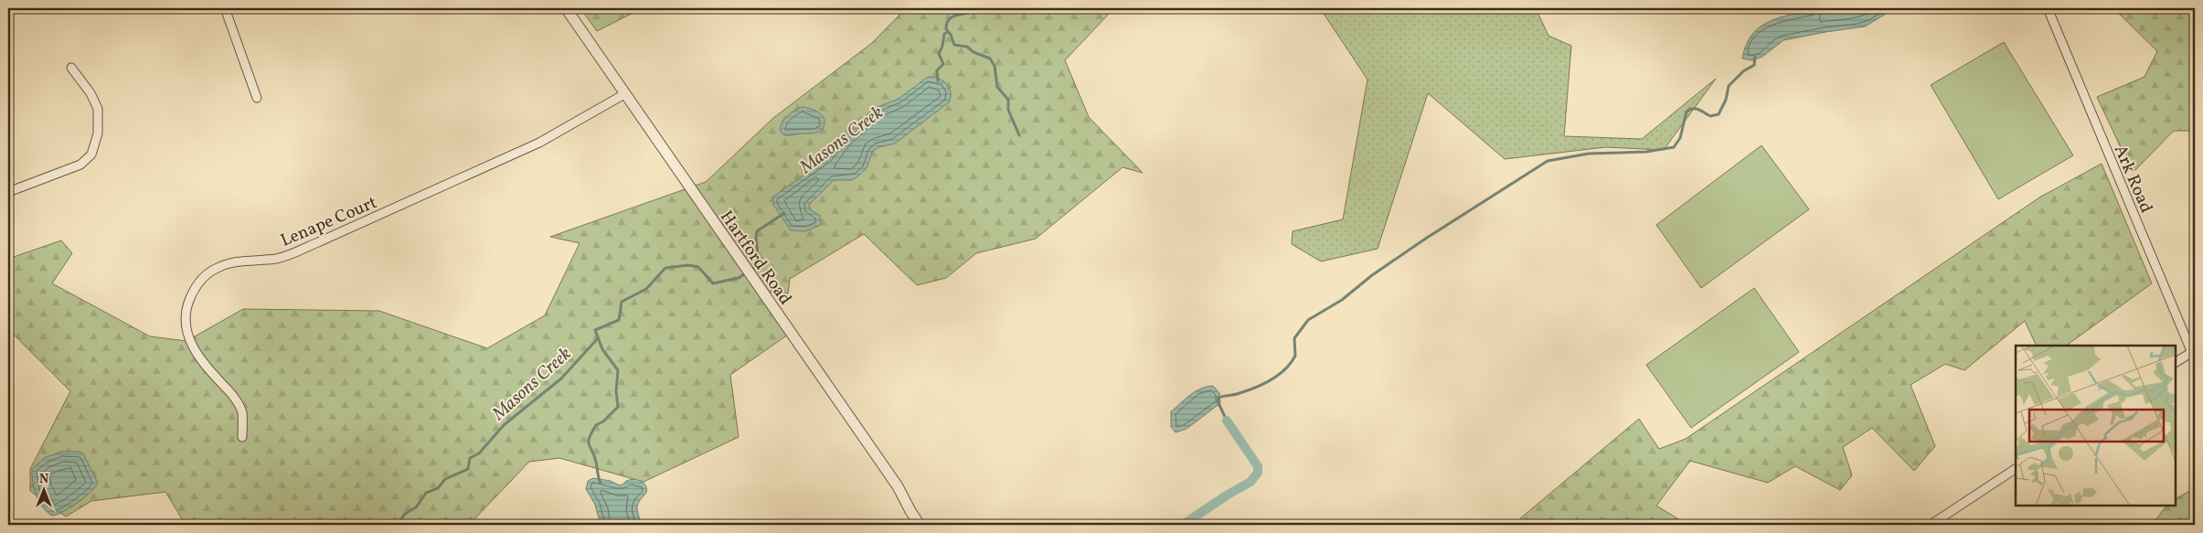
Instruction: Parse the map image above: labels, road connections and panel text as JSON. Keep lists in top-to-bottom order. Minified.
{"streets":{"street":["Ark Road","Lenape Court","Hartford Road"]},"crossings":[["Lenape Court","Hartford Road"]],"water":["Masons Creek"],"north":"top"}
